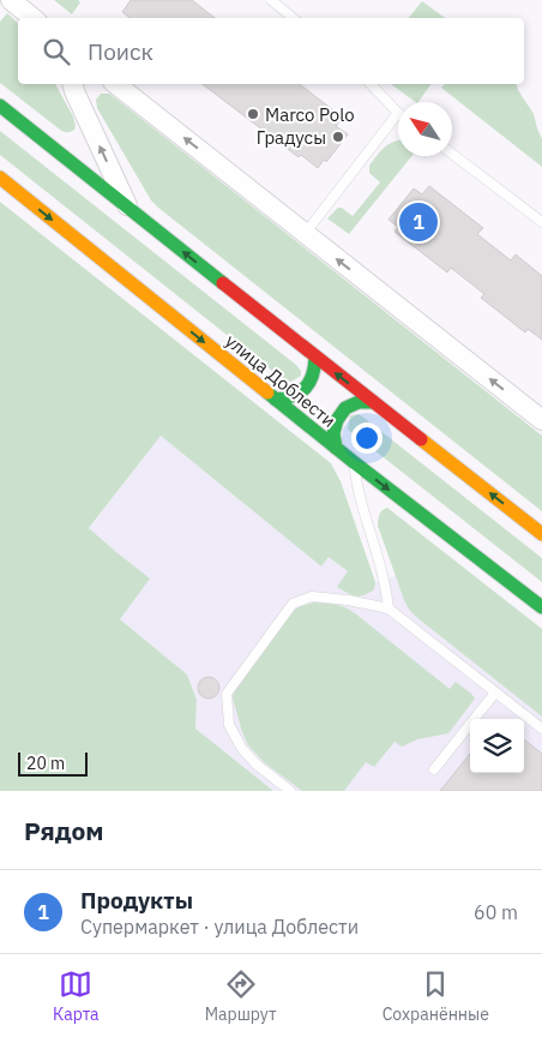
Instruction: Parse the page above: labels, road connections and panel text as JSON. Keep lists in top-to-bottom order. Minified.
{"streets":{"main road":["улица Доблести"]},"places":["Marco Polo","Градусы"],"scale_bar":"20 m","north":"top left","page":{"search":"Поиск","pins":"1","scale":"20 m","heading":"Рядом","list":[{"mark":"1","name":"Продукты","note":"Супермаркет · улица Доблести","value":"60 m"}],"nav":["Карта","Маршрут","Сохранённые"]}}
